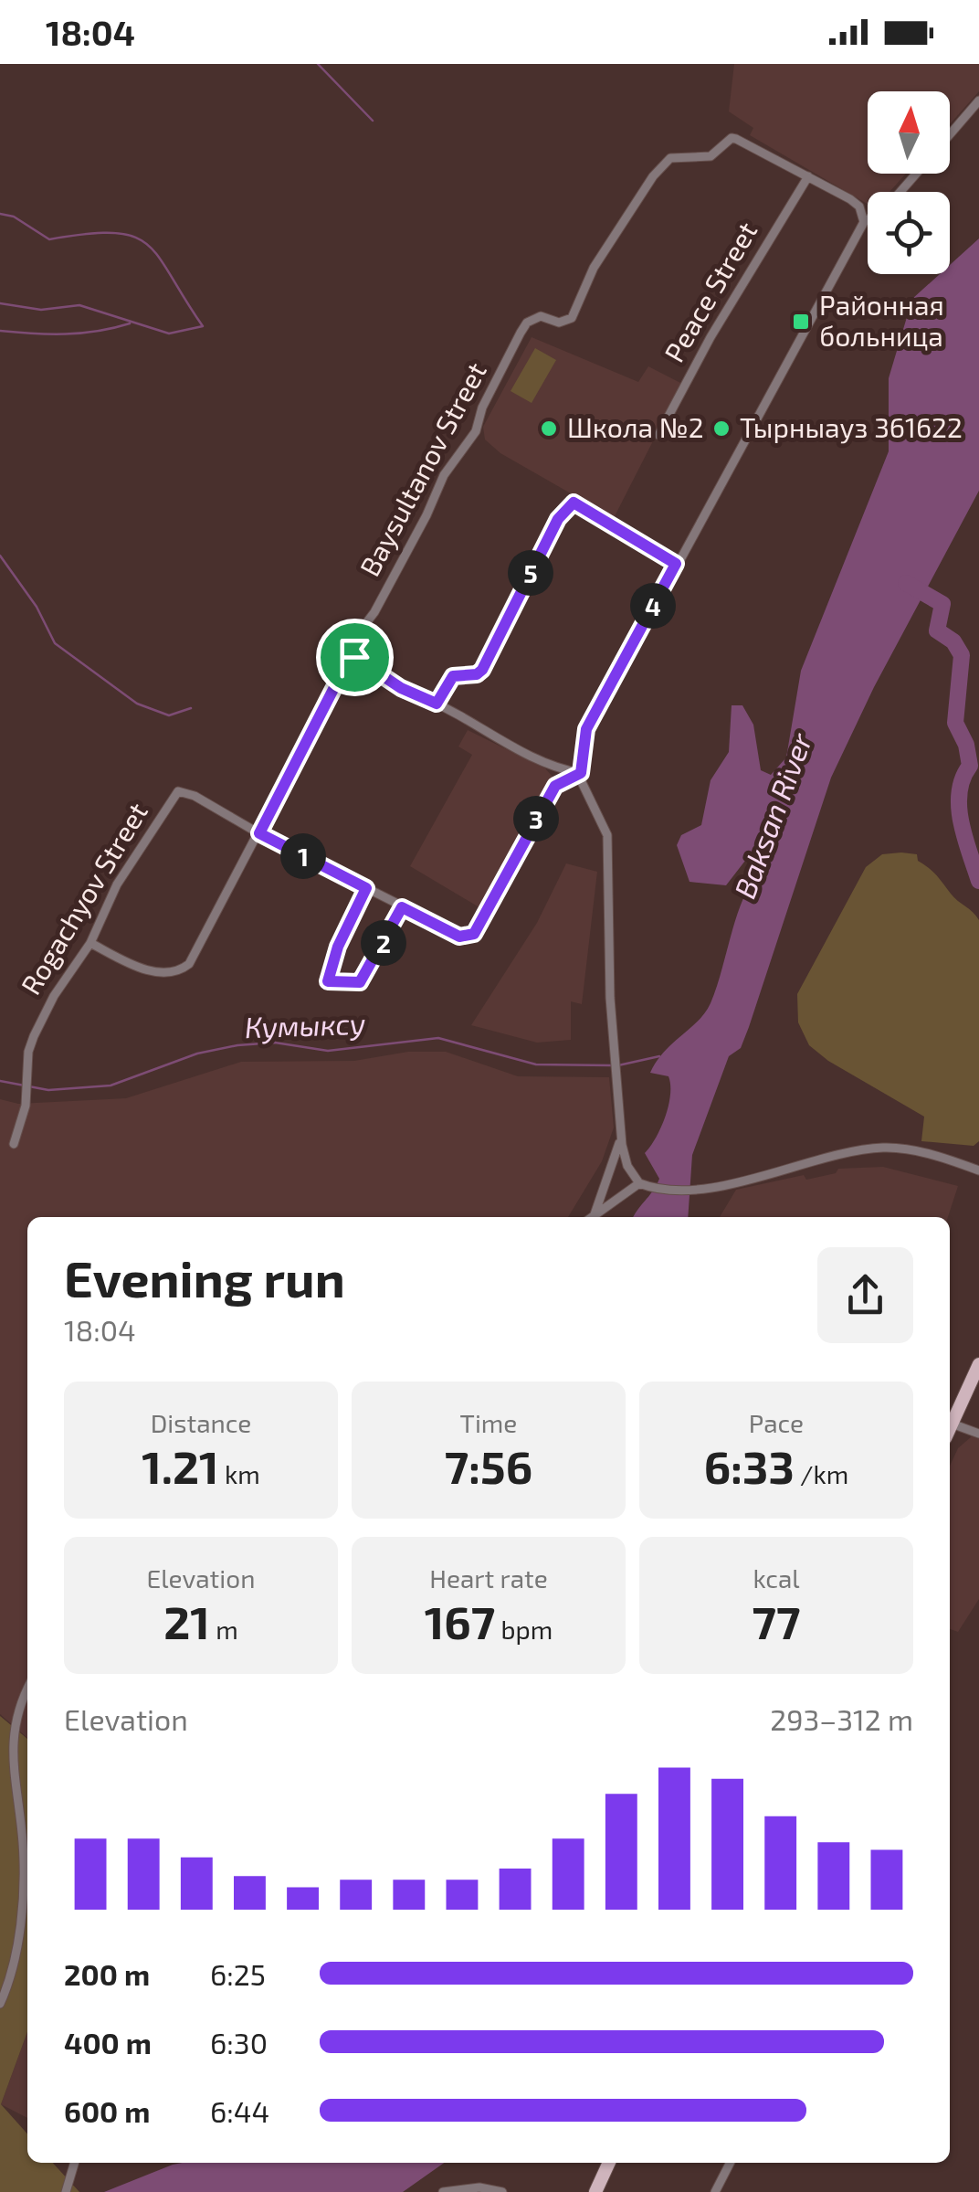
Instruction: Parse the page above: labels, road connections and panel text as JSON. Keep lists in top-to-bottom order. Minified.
{"streets":{"street":["Peace Street","Baysultanov Street","Rogachyov Street"]},"crossings":[["Peace Street","Baysultanov Street"],["Baysultanov Street","Rogachyov Street"]],"water":["Baksan River","Кумыксу"],"places":{"transit":["Районная больница"],"other":["Школа №2","Тырныауз 361622"]},"north":"top","page":{"status":"18:04","pins":["5","4","3","1","2"],"heading":["Evening run","18:04"],"stats":[["Distance","1.21 km"],["Time","7:56"],["Pace","6:33 /km"],["Elevation","21 m"],["Heart rate","167 bpm"],["kcal","77"]],"chart":["Elevation","293–312 m"],"list":[{"name":"200 m","note":"6:25"},{"name":"400 m","note":"6:30"},{"name":"600 m","note":"6:44"}]}}
